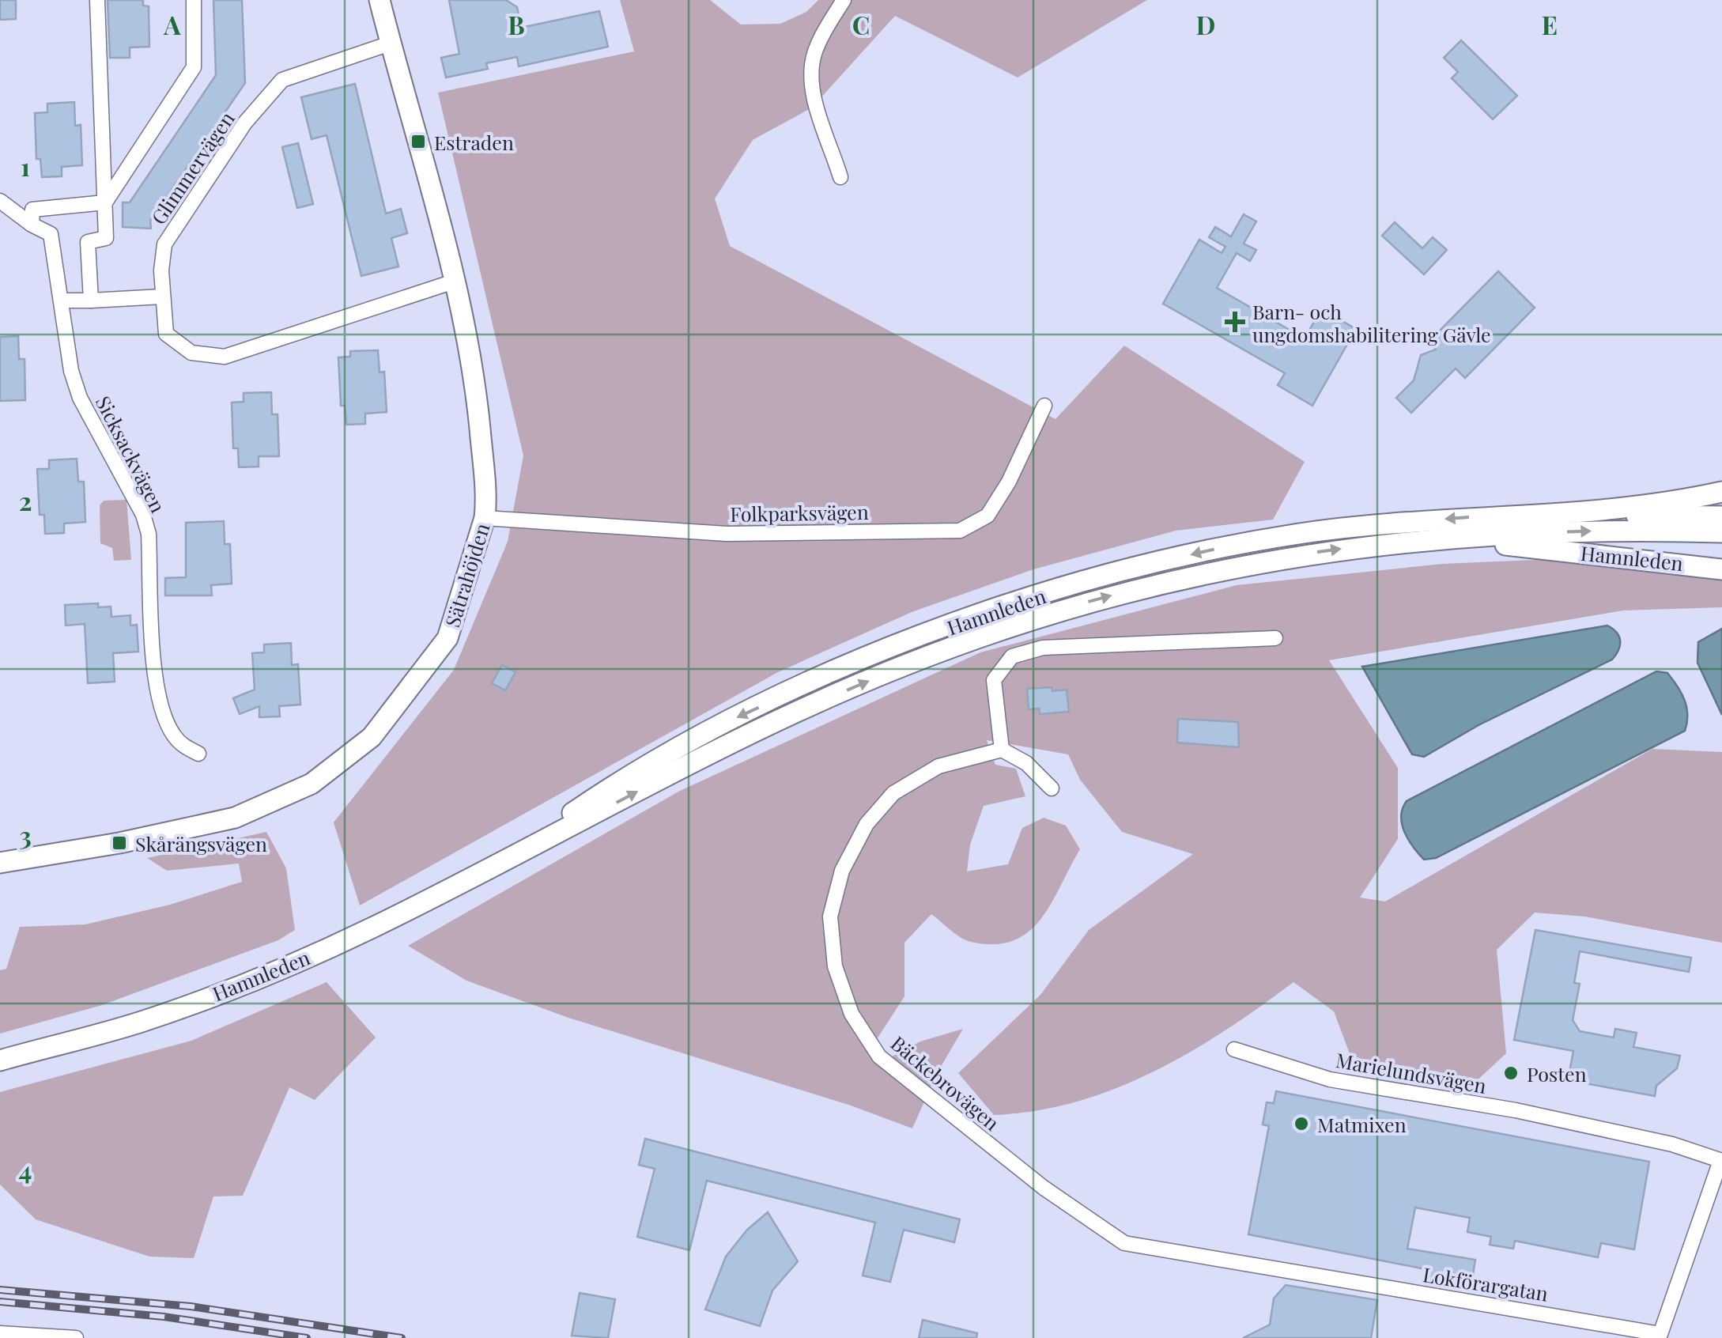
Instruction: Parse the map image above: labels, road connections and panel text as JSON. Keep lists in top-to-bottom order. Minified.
{"streets":{"main road":["Hamnleden","Sätrahöjden"],"street":["Glimmervägen","Sicksackvägen","Folkparksvägen","Marielundsvägen","Bäckebrovägen","Lokförargatan"]},"crossings":[["Glimmervägen","Sätrahöjden"],["Folkparksvägen","Sätrahöjden"],["Marielundsvägen","Lokförargatan"],["Bäckebrovägen","Lokförargatan"]],"places":{"transit":["Estraden","Skårängsvägen"],"health":["Barn- och ungdomshabilitering Gävle"],"other":["Posten","Matmixen"]},"grid":{"columns":["A","B","C","D","E"],"rows":["1","2","3","4"]}}
